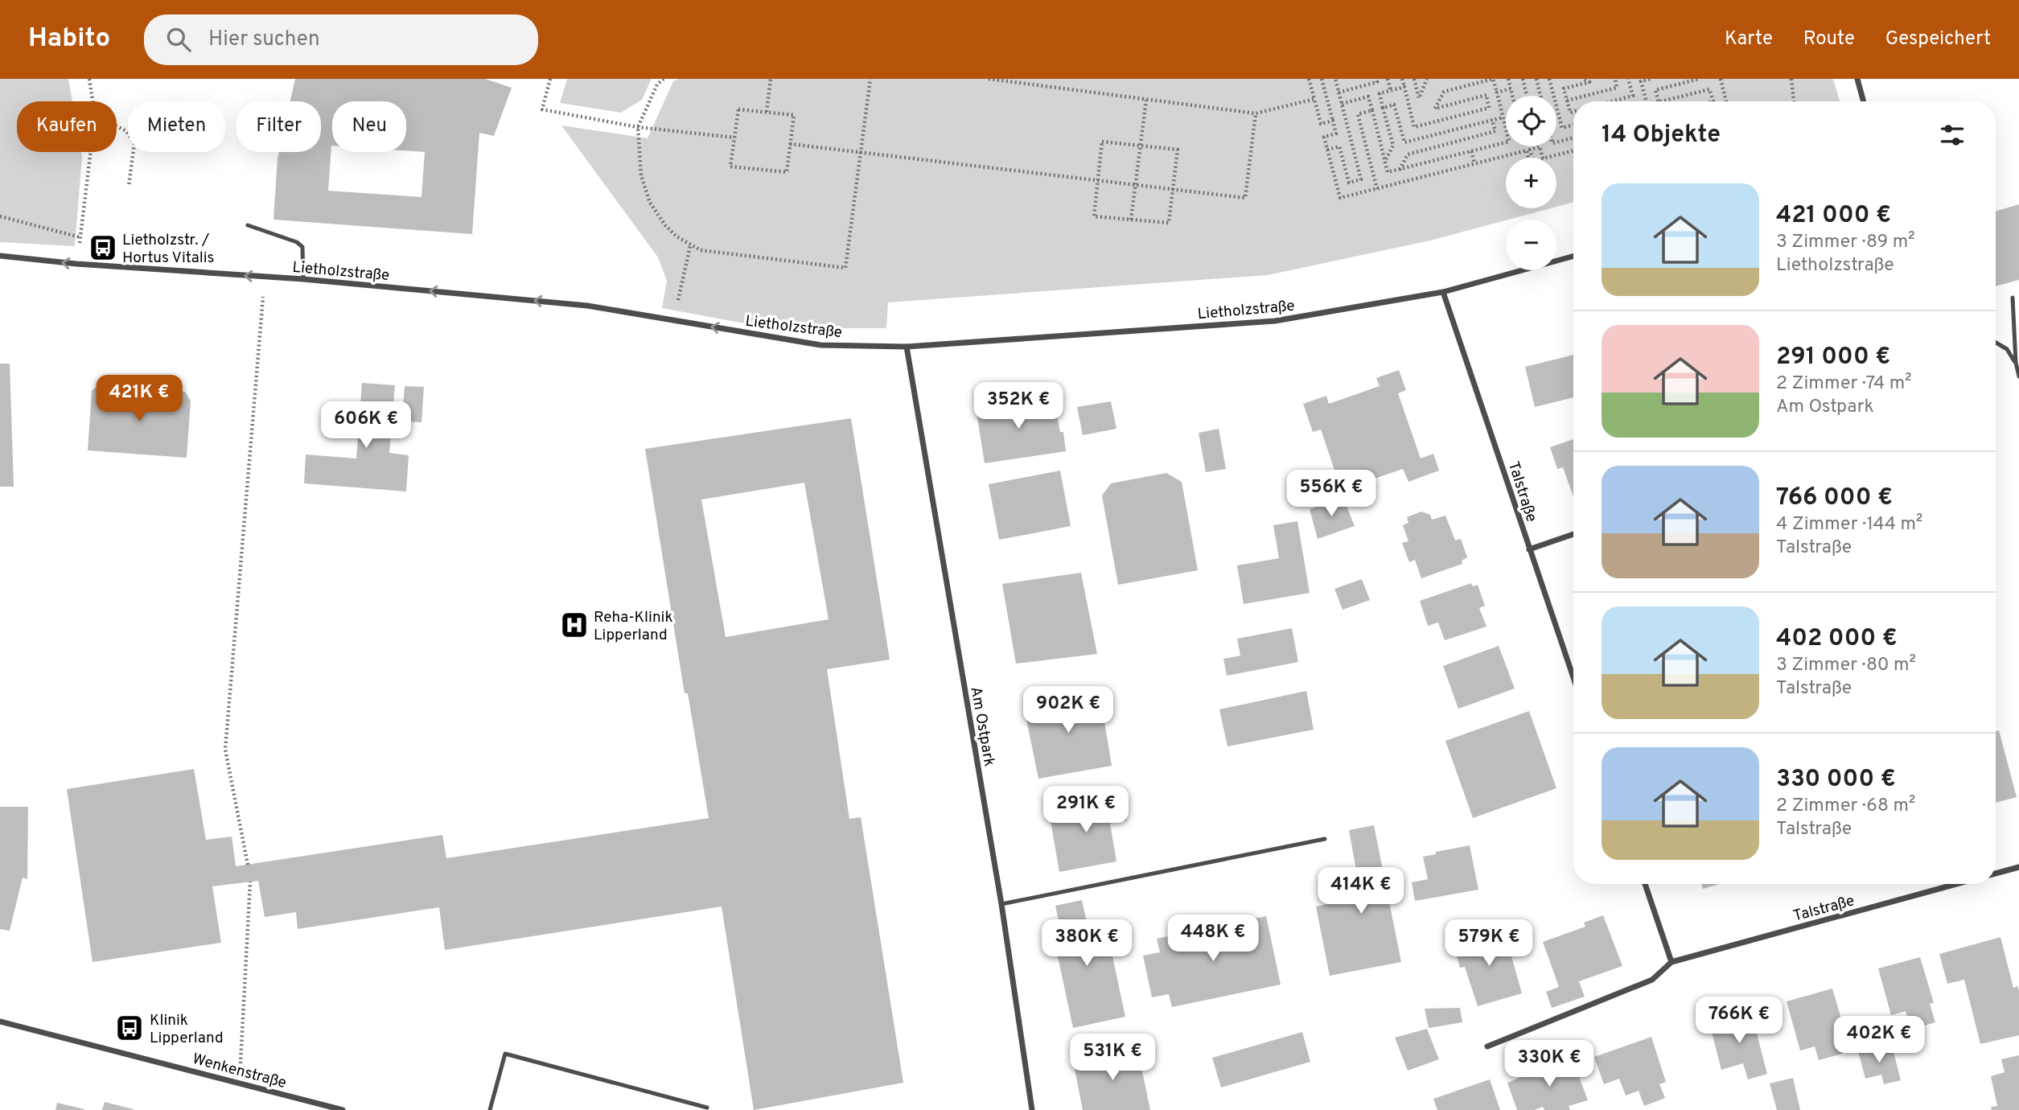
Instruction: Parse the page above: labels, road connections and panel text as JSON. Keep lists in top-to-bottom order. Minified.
{"streets":{"street":["Lietholzstraße","Talstraße","Am Ostpark","Wenkenstraße"]},"crossings":[["Lietholzstraße","Talstraße"],["Lietholzstraße","Am Ostpark"]],"one_way":["Lietholzstraße"],"places":{"bus stop":["Lietholzstr. / Hortus Vitalis","Klinik Lipperland"],"hospital":["Reha-Klinik Lipperland"]},"page":{"header":"Habito","search":"Hier suchen","nav":["Karte","Route","Gespeichert"],"map_buttons":["+","−"],"chip":["Kaufen","Mieten","Filter","Neu"],"heading":"14 Objekte","list":[{"name":"421 000 €","note":"3 Zimmer · 89 m² · Lietholzstraße"},{"name":"291 000 €","note":"2 Zimmer · 74 m² · Am Ostpark"},{"name":"766 000 €","note":"4 Zimmer · 144 m² · Talstraße"},{"name":"402 000 €","note":"3 Zimmer · 80 m² · Talstraße"},{"name":"330 000 €","note":"2 Zimmer · 68 m² · Talstraße"}],"price":["421K €","352K €","606K €","556K €","902K €","291K €","414K €","448K €","380K €","579K €","766K €","402K €","531K €","330K €"]}}
